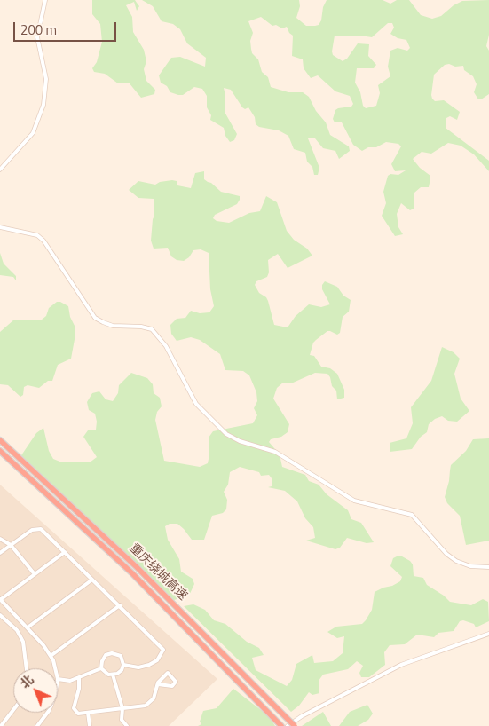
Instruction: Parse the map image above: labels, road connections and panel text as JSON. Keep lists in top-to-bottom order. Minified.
{"streets":{"highway":["重庆绕城高速"]},"scale_bar":"200 m","north":"top left"}
